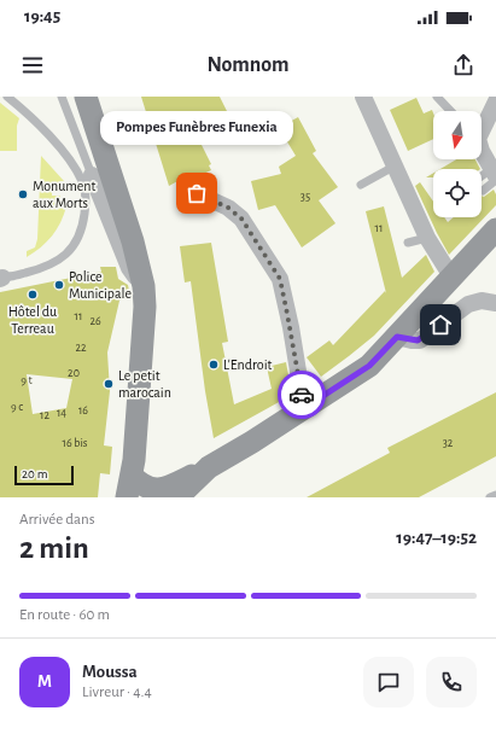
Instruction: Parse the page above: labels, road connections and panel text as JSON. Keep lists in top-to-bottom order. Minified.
{"places":["Pompes Funèbres Funexia","Monument aux Morts","Police Municipale","Hôtel du Terreau","L'Endroit","Le petit marocain"],"house_numbers":["35","11","11","26","22","20","9 t","9 c","16","14","12","16 bis","32"],"scale_bar":"20 m","north":"bottom","page":{"status":"19:45","header":"Nomnom","bubble":"Pompes Funèbres Funexia","scale":"20 m","heading":["2 min","Arrivée dans","19:47–19:52"],"panel":["Moussa","Livreur · 4.4"],"bar":"En route · 60 m","round":"M"}}
